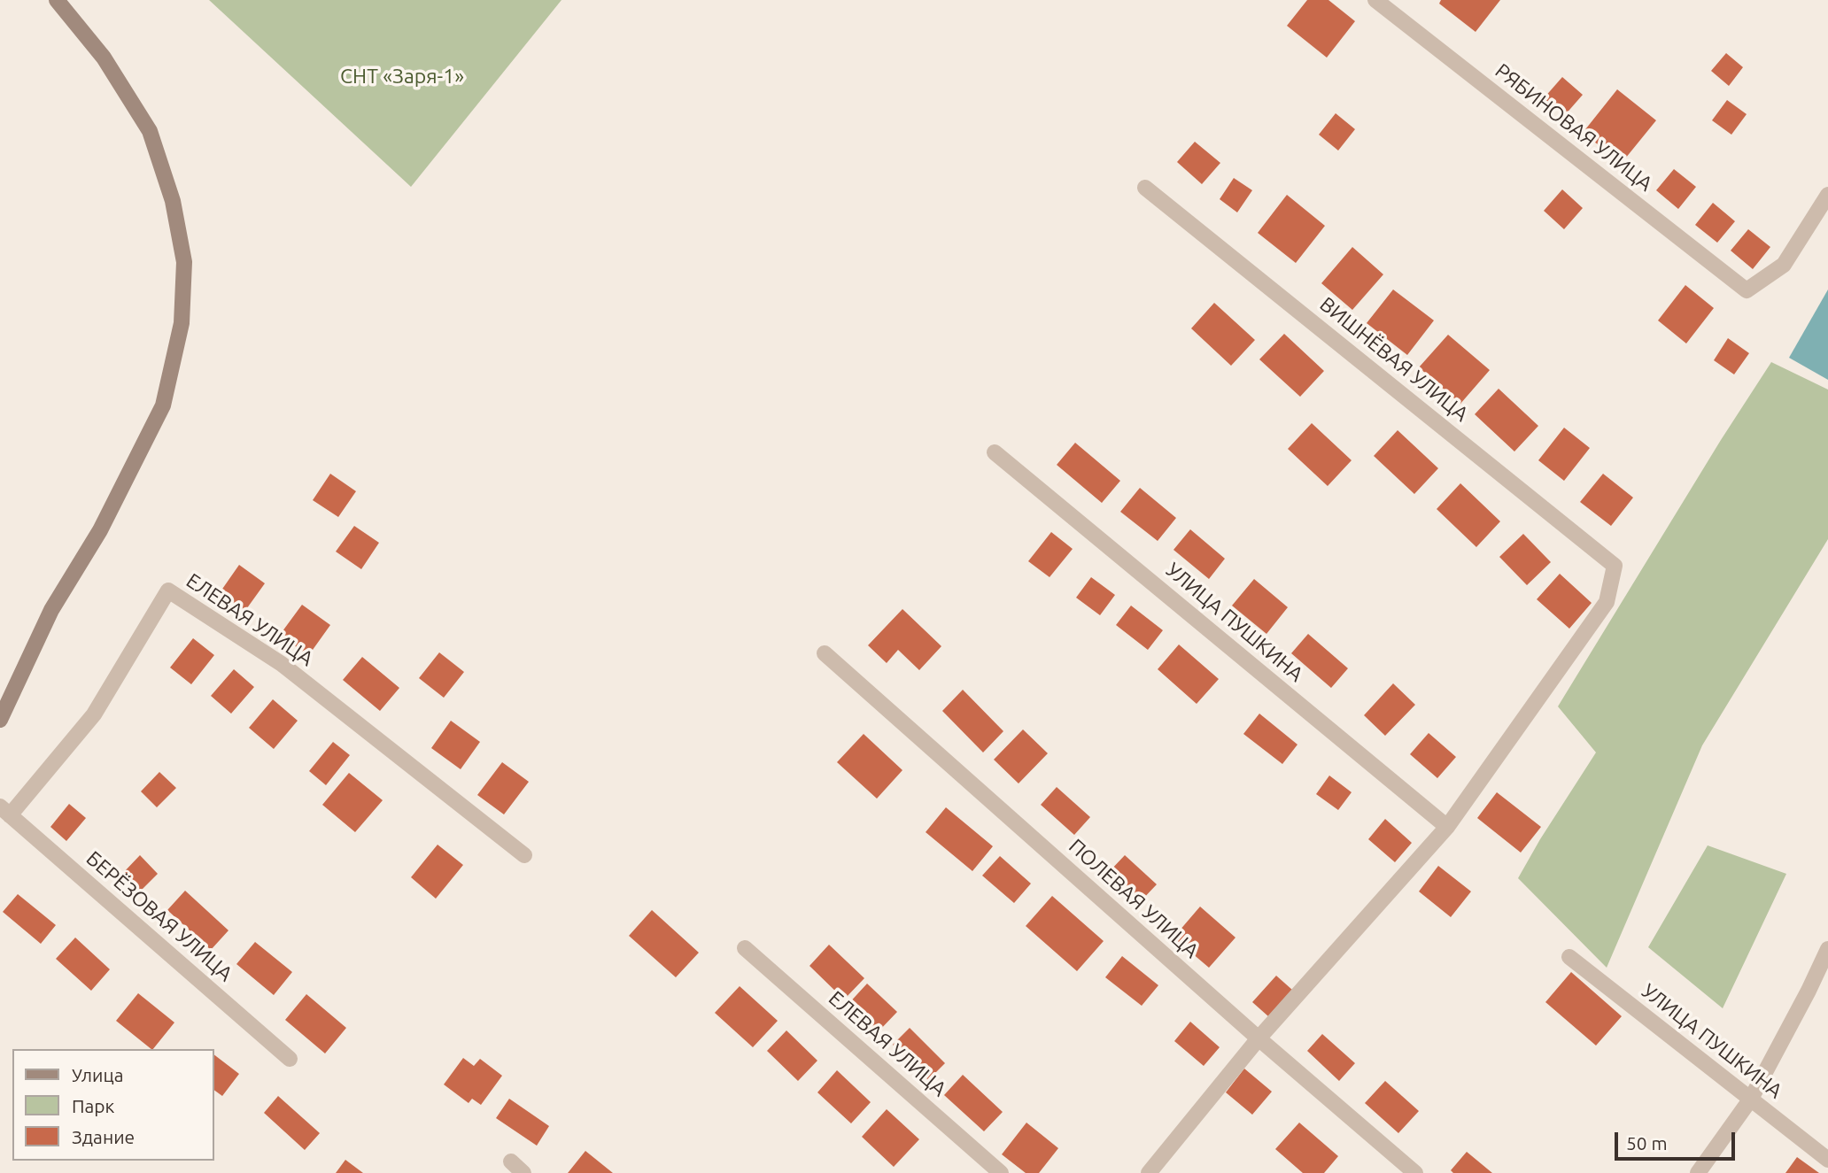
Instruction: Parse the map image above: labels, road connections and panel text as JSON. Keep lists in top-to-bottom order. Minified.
{"streets":{"street":["РЯБИНОВАЯ УЛИЦА","ВИШНЁВАЯ УЛИЦА","ЕЛЕВАЯ УЛИЦА","УЛИЦА ПУШКИНА","ПОЛЕВАЯ УЛИЦА","БЕРЁЗОВАЯ УЛИЦА"]},"crossings":[["ВИШНЁВАЯ УЛИЦА","УЛИЦА ПУШКИНА"],["ЕЛЕВАЯ УЛИЦА","БЕРЁЗОВАЯ УЛИЦА"]],"parks":["СНТ «Заря-1»"],"legend":["Улица","Парк","Здание"],"scale_bar":"50 m"}
